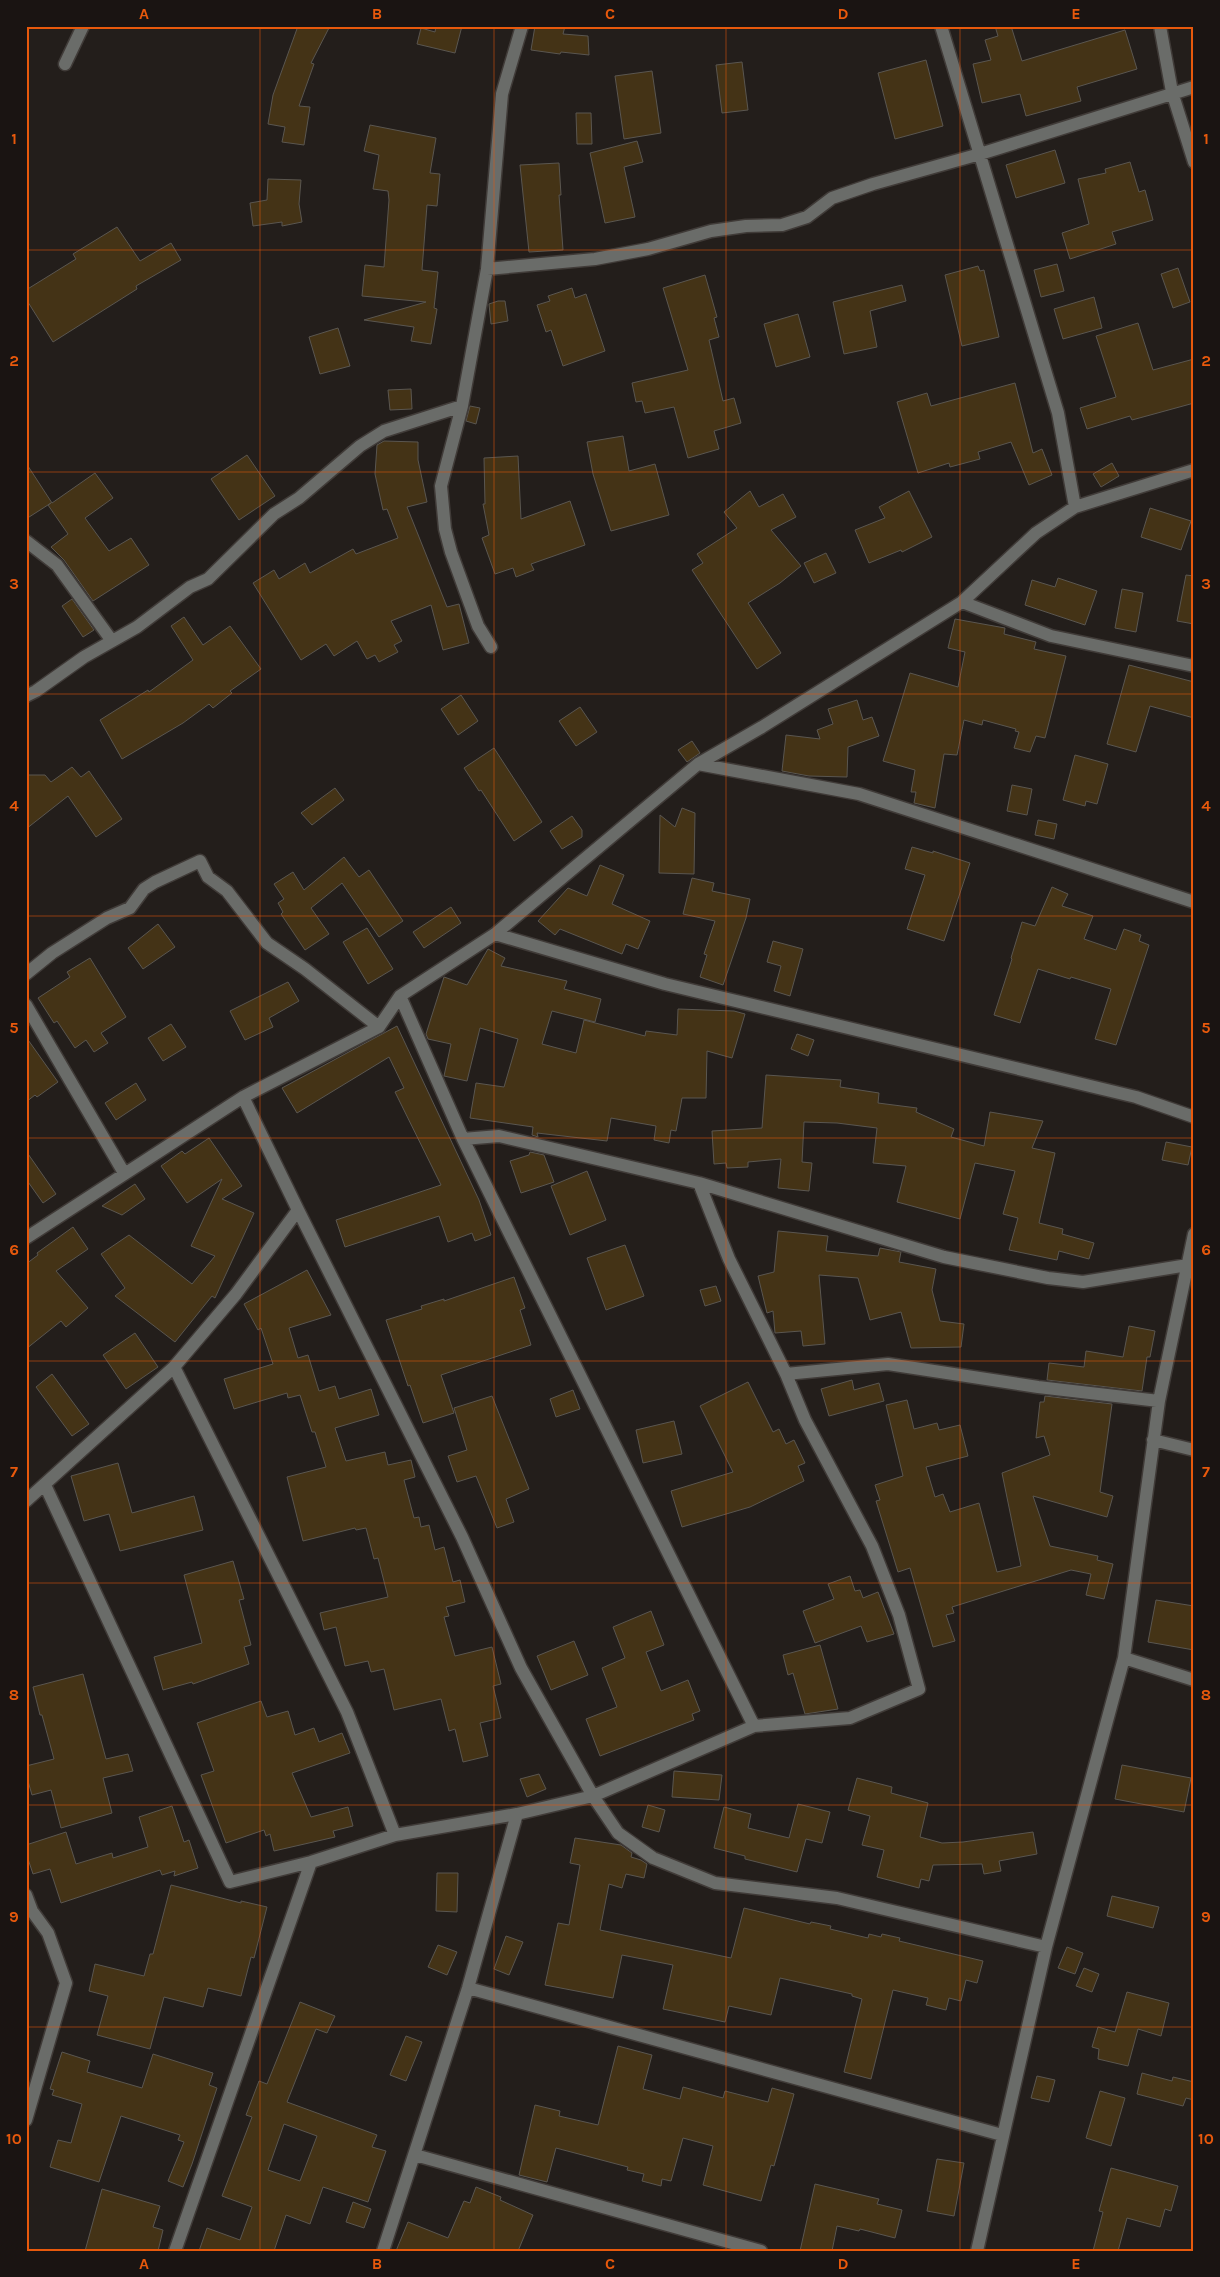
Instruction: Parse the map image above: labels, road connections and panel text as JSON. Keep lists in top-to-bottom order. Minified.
{"grid":{"columns":["A","B","C","D","E"],"rows":["1","2","3","4","5","6","7","8","9","10"]}}
